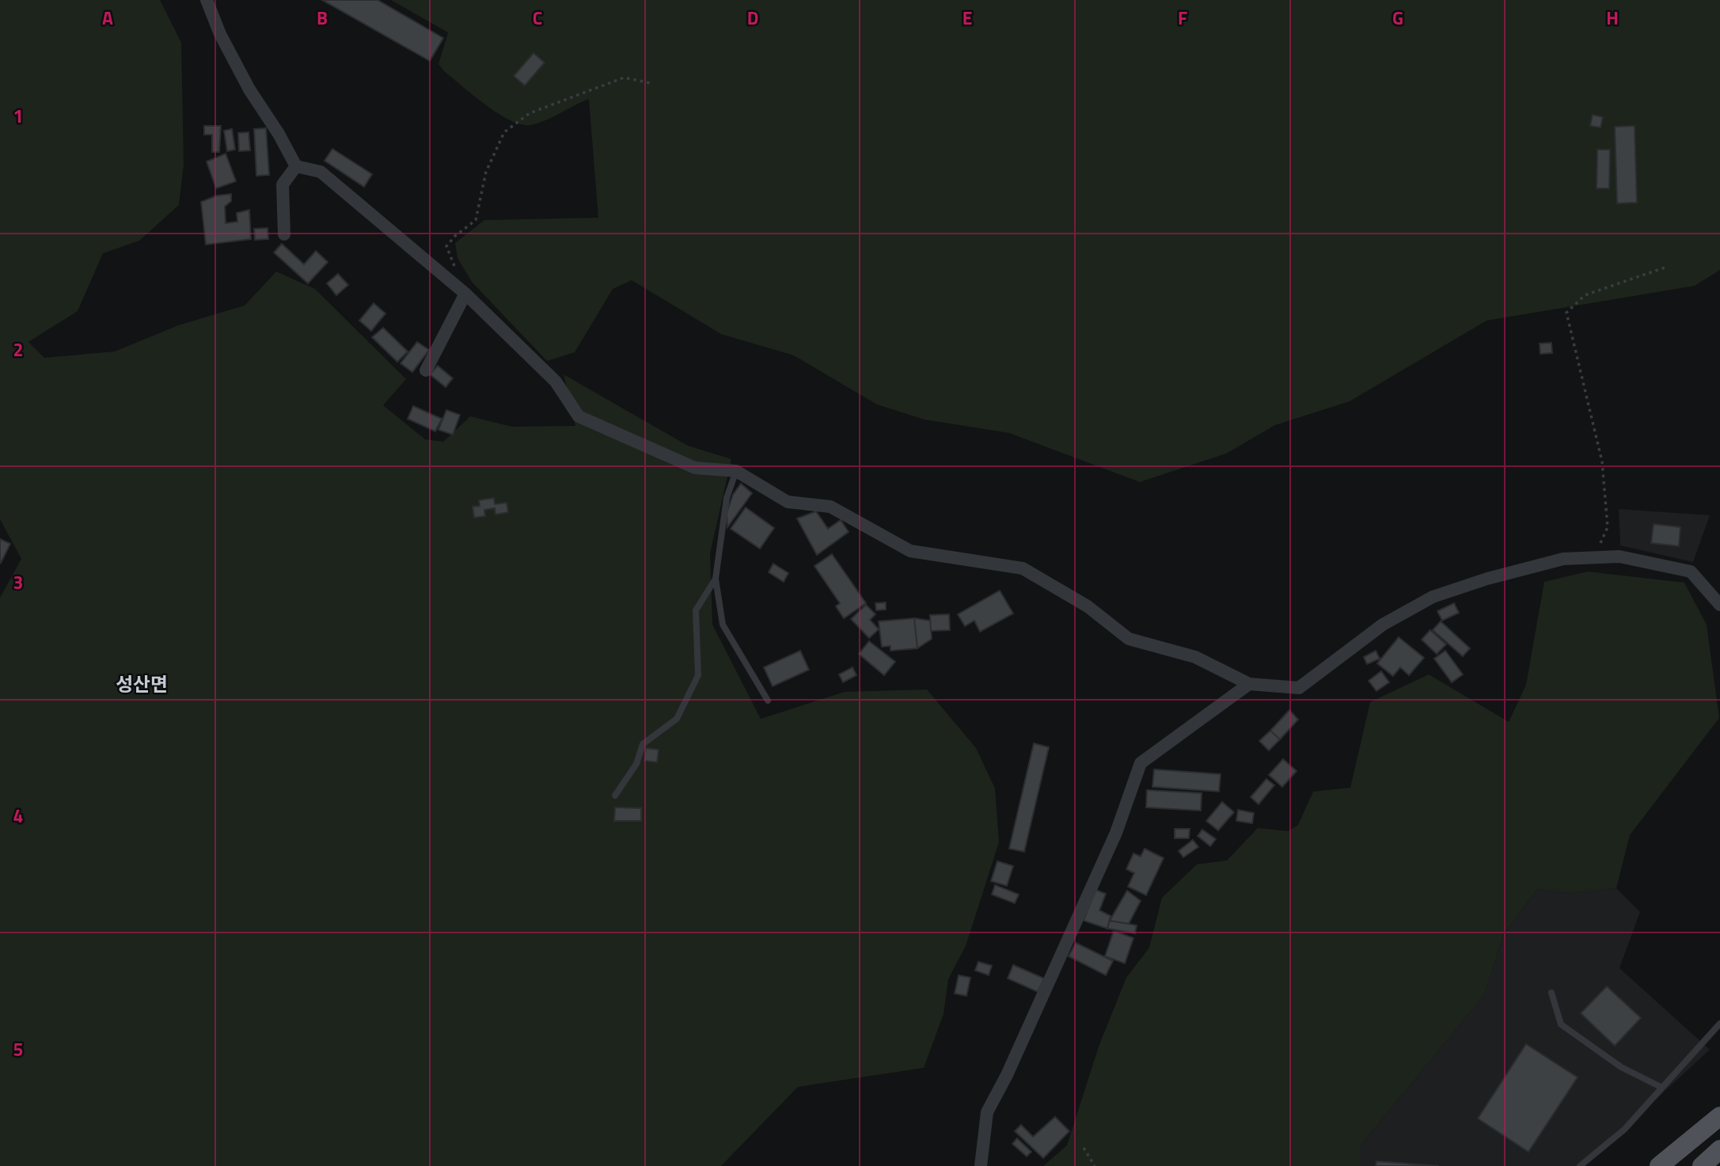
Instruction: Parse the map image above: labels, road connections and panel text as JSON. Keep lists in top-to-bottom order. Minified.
{"districts":["성산면"],"grid":{"columns":["A","B","C","D","E","F","G","H"],"rows":["1","2","3","4","5"]}}
